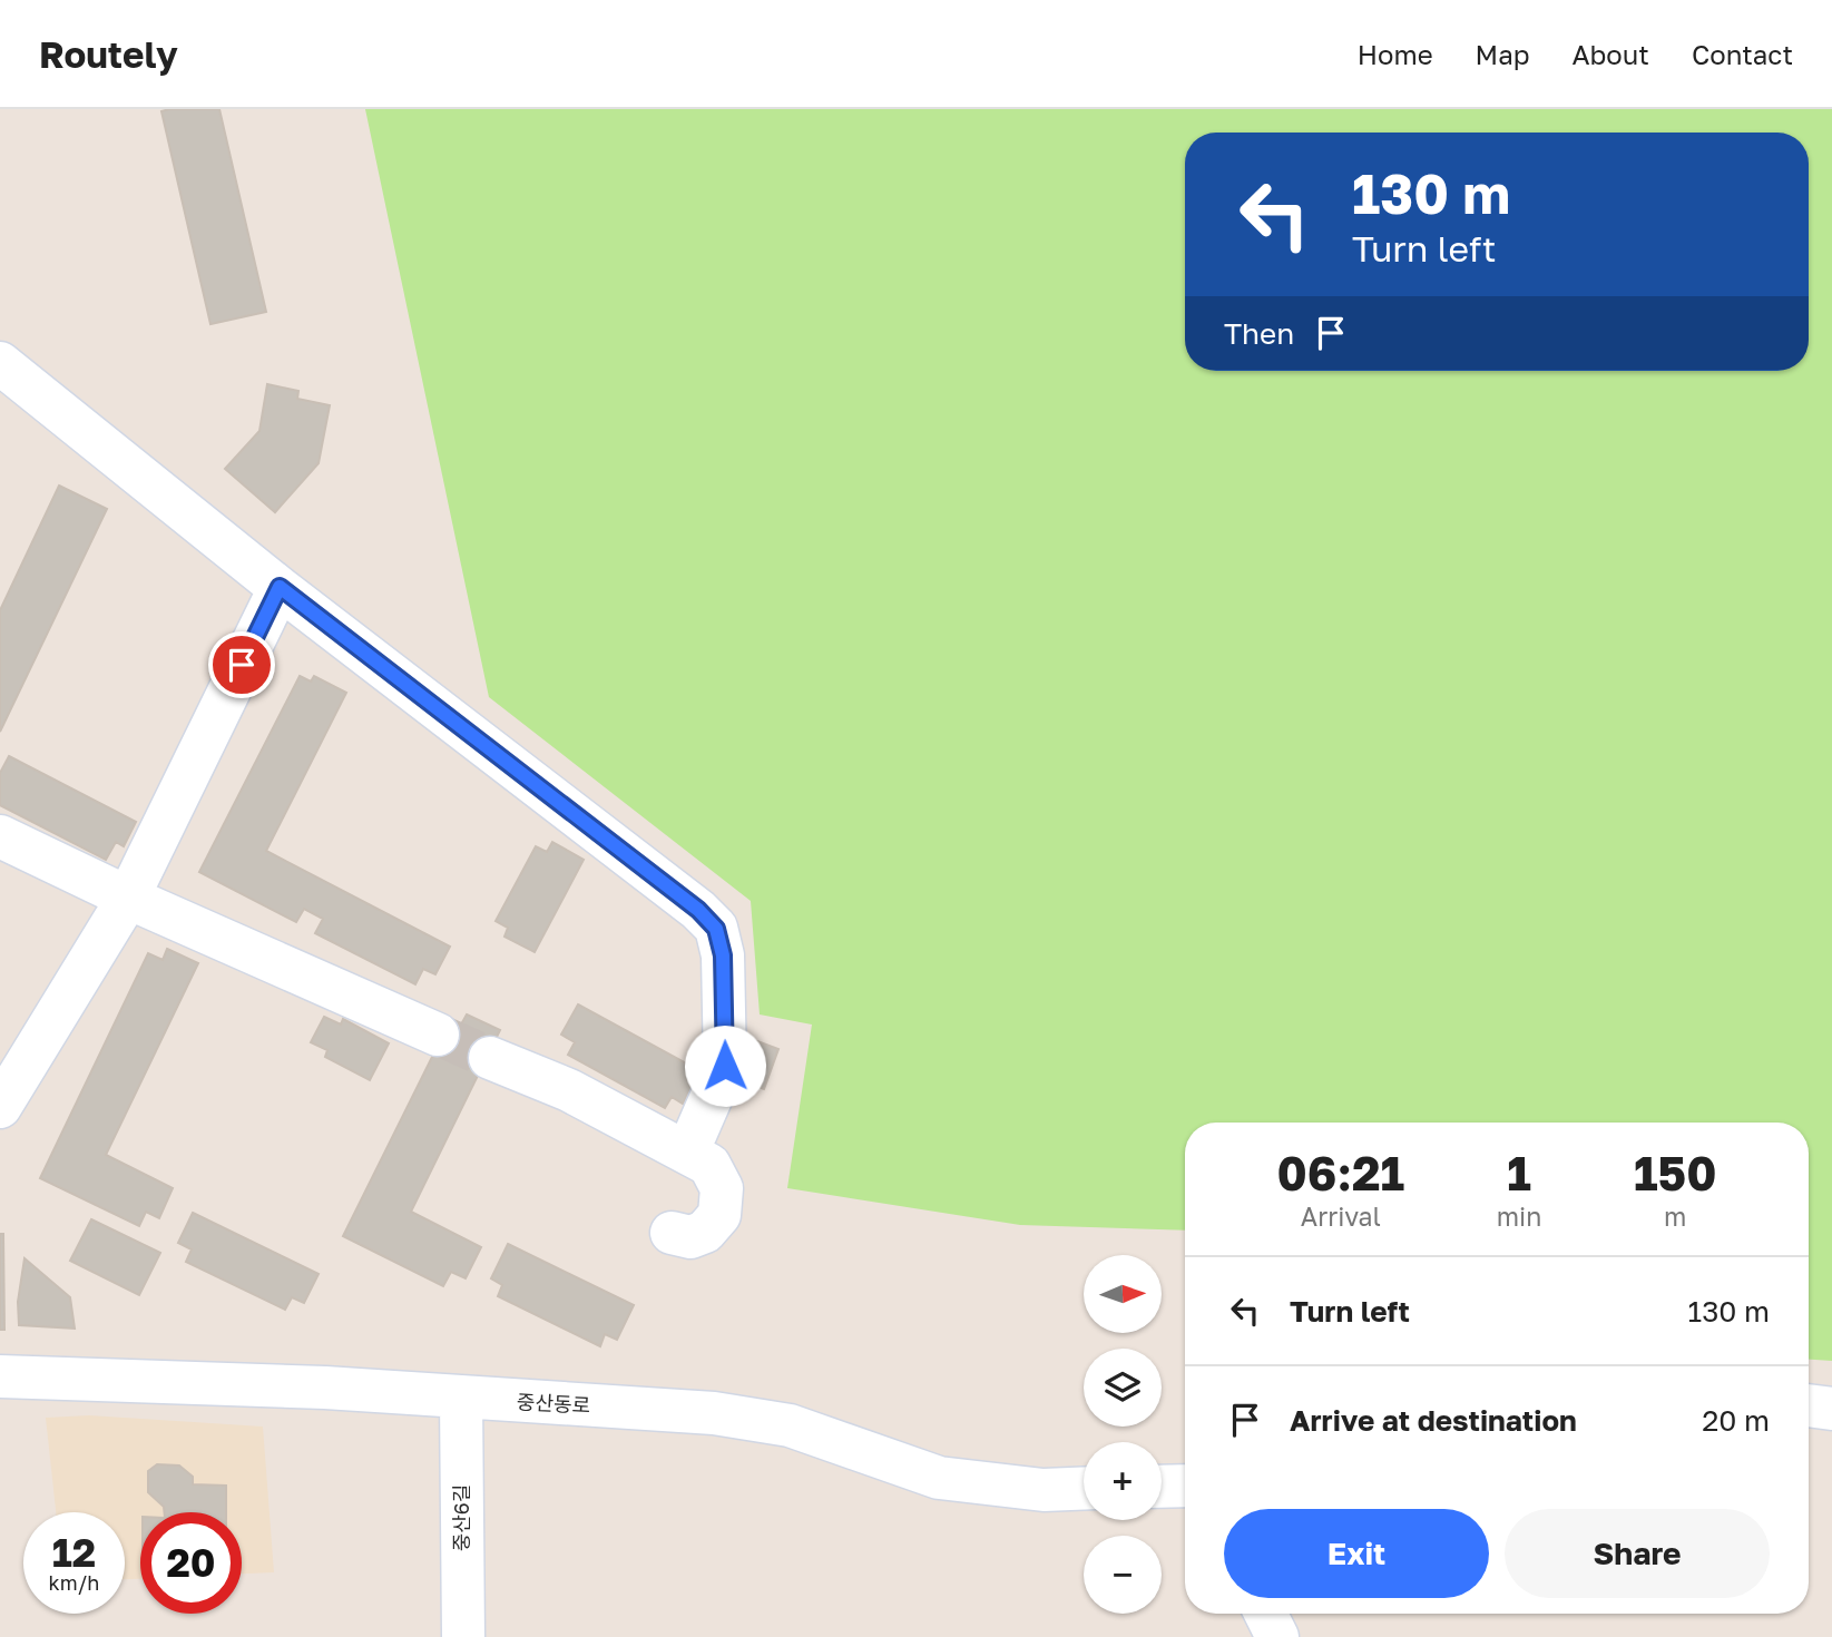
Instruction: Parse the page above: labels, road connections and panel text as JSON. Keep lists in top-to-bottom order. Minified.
{"streets":{"street":["중산동로","중산6길"]},"crossings":[["중산동로","중산6길"]],"north":"right","page":{"header":"Routely","nav":["Home","Map","About","Contact"],"turn":["130 m","Turn left"],"then":"Then","eta":["06:21","Arrival","1","min","150","m"],"map_buttons":["+","−"],"list":[{"name":"Turn left","value":"130 m"},{"name":"Arrive at destination","value":"20 m"}],"buttons":["Exit","Share"],"speed":"12 km/h","limit":"20"}}
